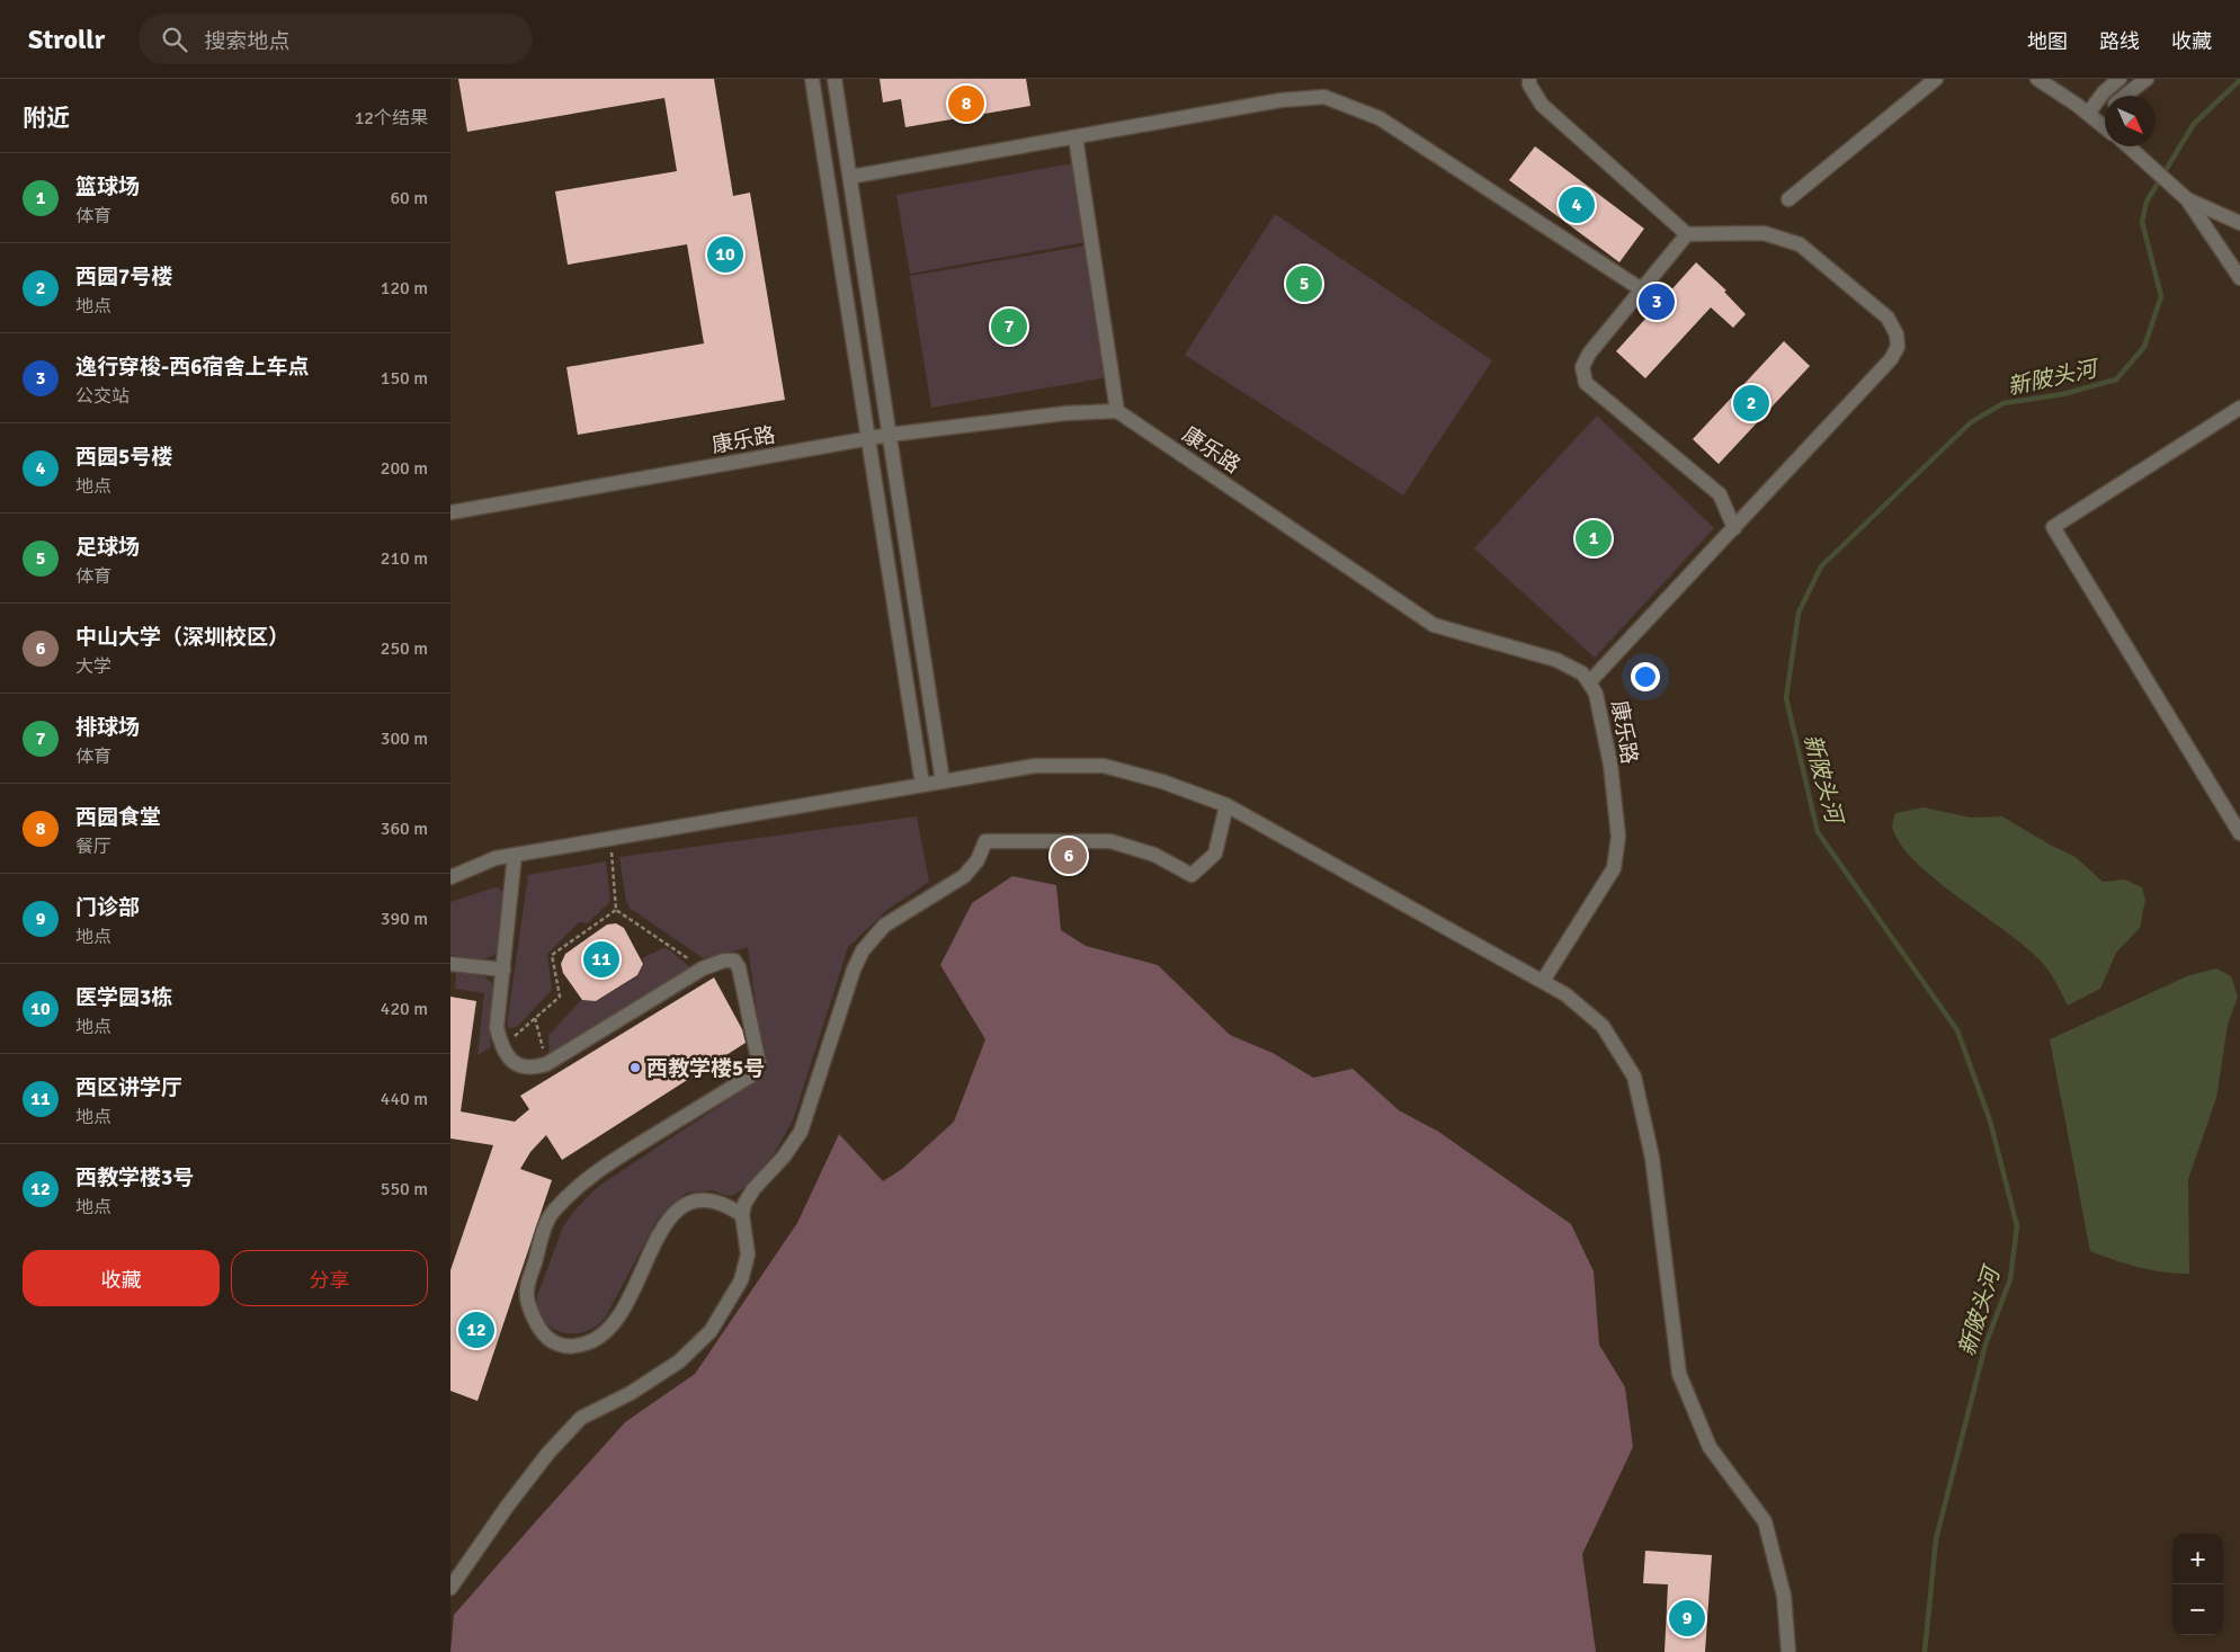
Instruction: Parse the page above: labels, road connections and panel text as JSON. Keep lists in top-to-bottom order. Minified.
{"streets":{"street":["康乐路"]},"water":["新陂头河"],"places":["西教学楼5号"],"north":"bottom right","page":{"header":"Strollr","search":"搜索地点","nav":["地图","路线","收藏"],"heading":["附近","12个结果"],"pins":["8","4","10","5","3","7","2","1","6","11","12","9"],"list":[{"mark":"1","name":"篮球场","note":"体育","value":"60 m"},{"mark":"2","name":"西园7号楼","note":"地点","value":"120 m"},{"mark":"3","name":"逸行穿梭-西6宿舍上车点","note":"公交站","value":"150 m"},{"mark":"4","name":"西园5号楼","note":"地点","value":"200 m"},{"mark":"5","name":"足球场","note":"体育","value":"210 m"},{"mark":"6","name":"中山大学（深圳校区）","note":"大学","value":"250 m"},{"mark":"7","name":"排球场","note":"体育","value":"300 m"},{"mark":"8","name":"西园食堂","note":"餐厅","value":"360 m"},{"mark":"9","name":"门诊部","note":"地点","value":"390 m"},{"mark":"10","name":"医学园3栋","note":"地点","value":"420 m"},{"mark":"11","name":"西区讲学厅","note":"地点","value":"440 m"},{"mark":"12","name":"西教学楼3号","note":"地点","value":"550 m"}],"buttons":["收藏","分享"],"map_buttons":["+","−"]}}
